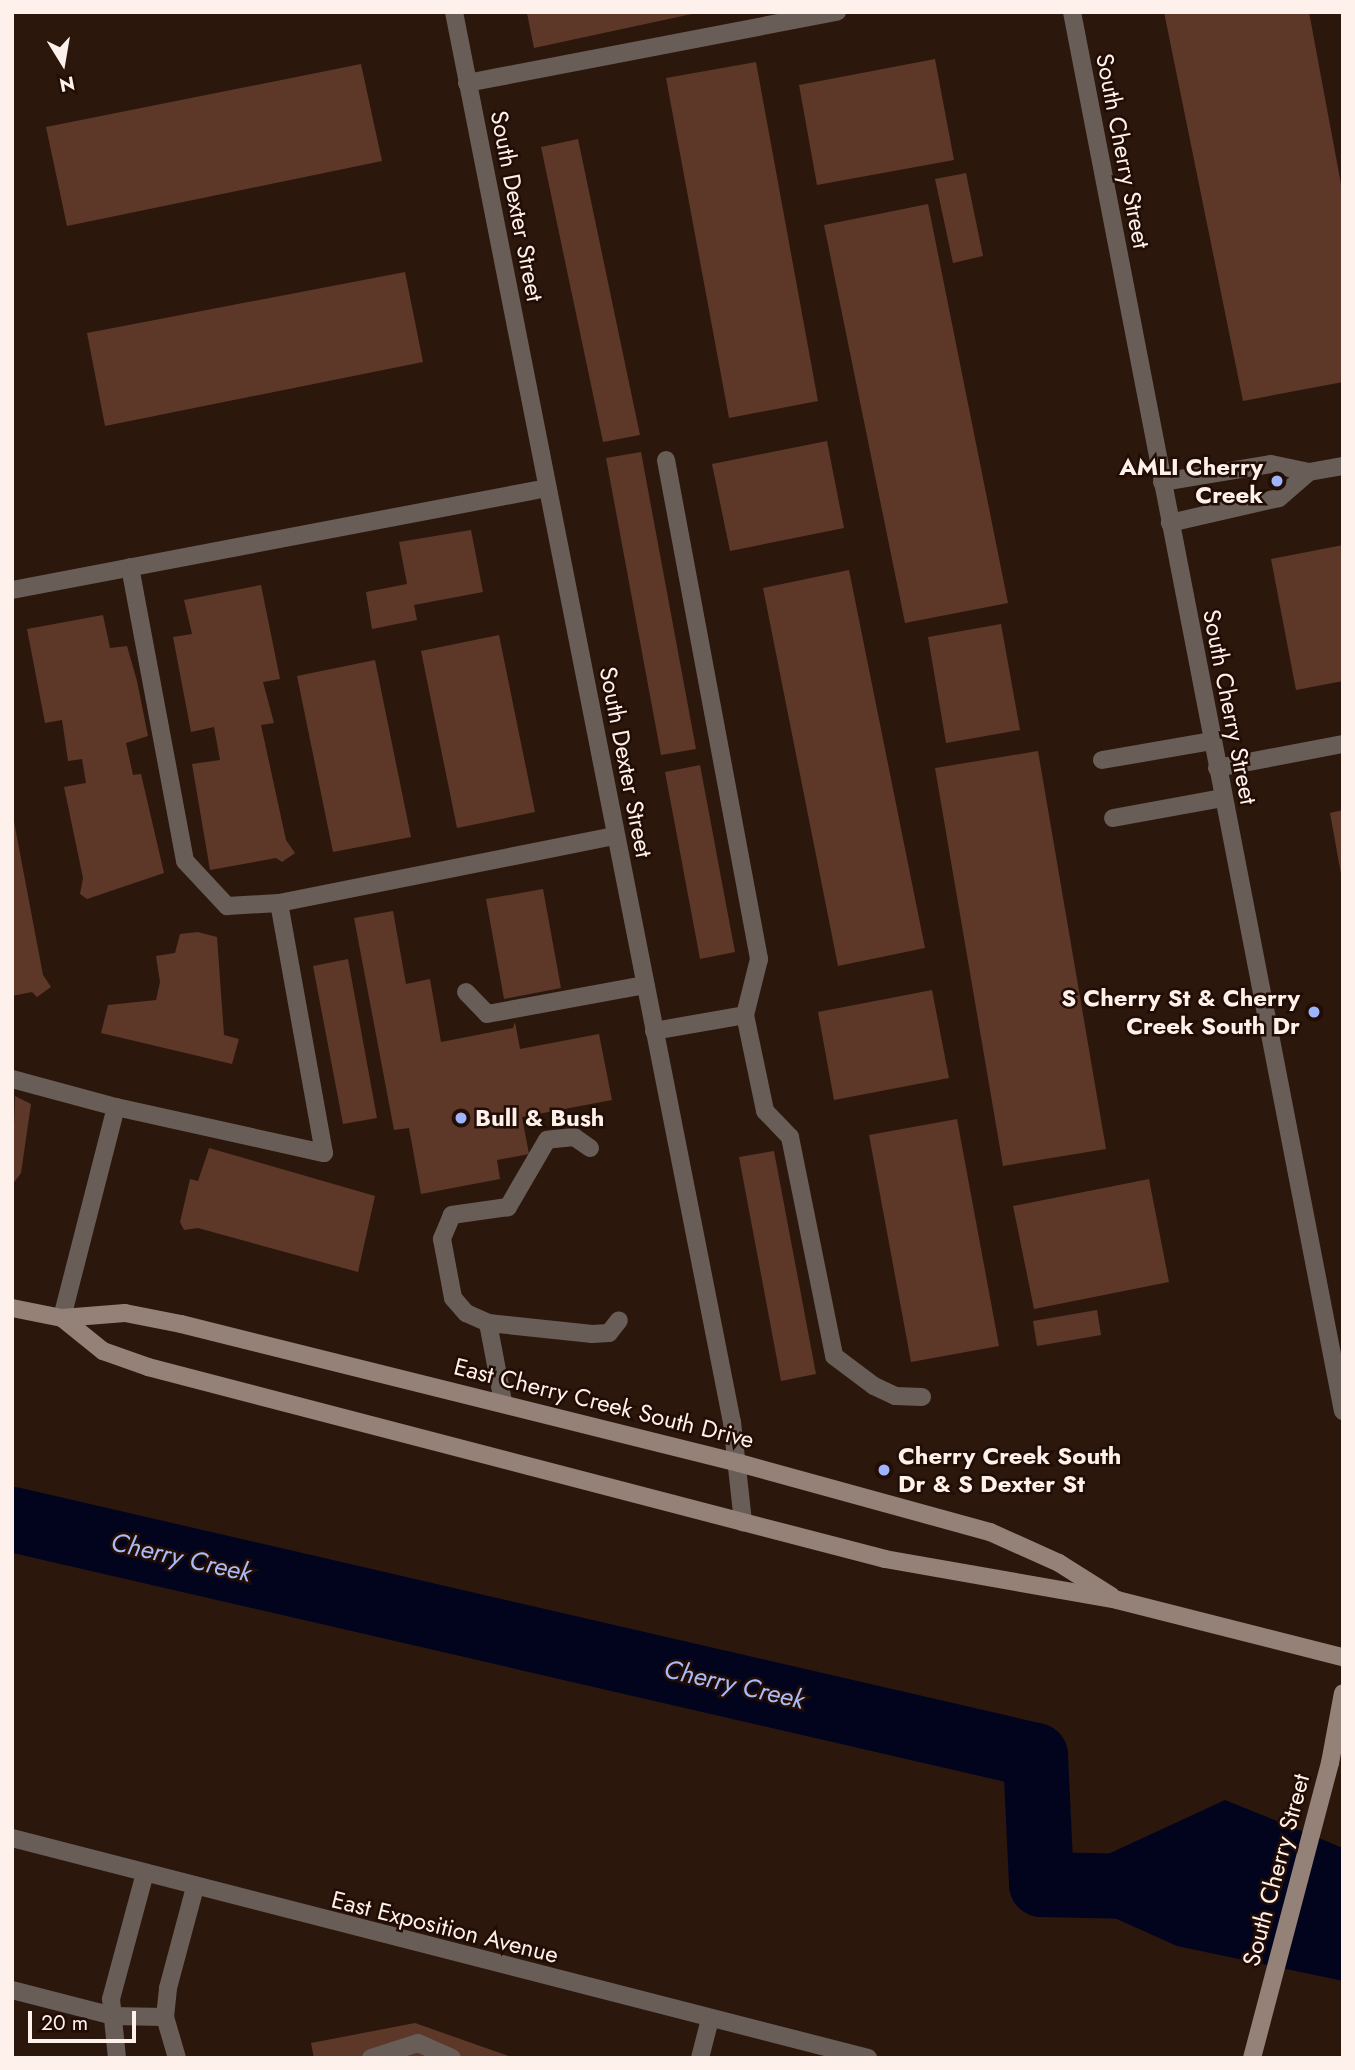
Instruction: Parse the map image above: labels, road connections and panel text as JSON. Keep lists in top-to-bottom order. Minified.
{"streets":{"main road":["South Cherry Street","East Cherry Creek South Drive"],"street":["South Dexter Street","East Exposition Avenue"]},"crossings":[["South Dexter Street","East Cherry Creek South Drive"]],"water":["Cherry Creek"],"places":["AMLI Cherry Creek","S Cherry St & Cherry Creek South Dr","Bull & Bush","Cherry Creek South Dr & S Dexter St"],"scale_bar":"20 m","north":"bottom"}
